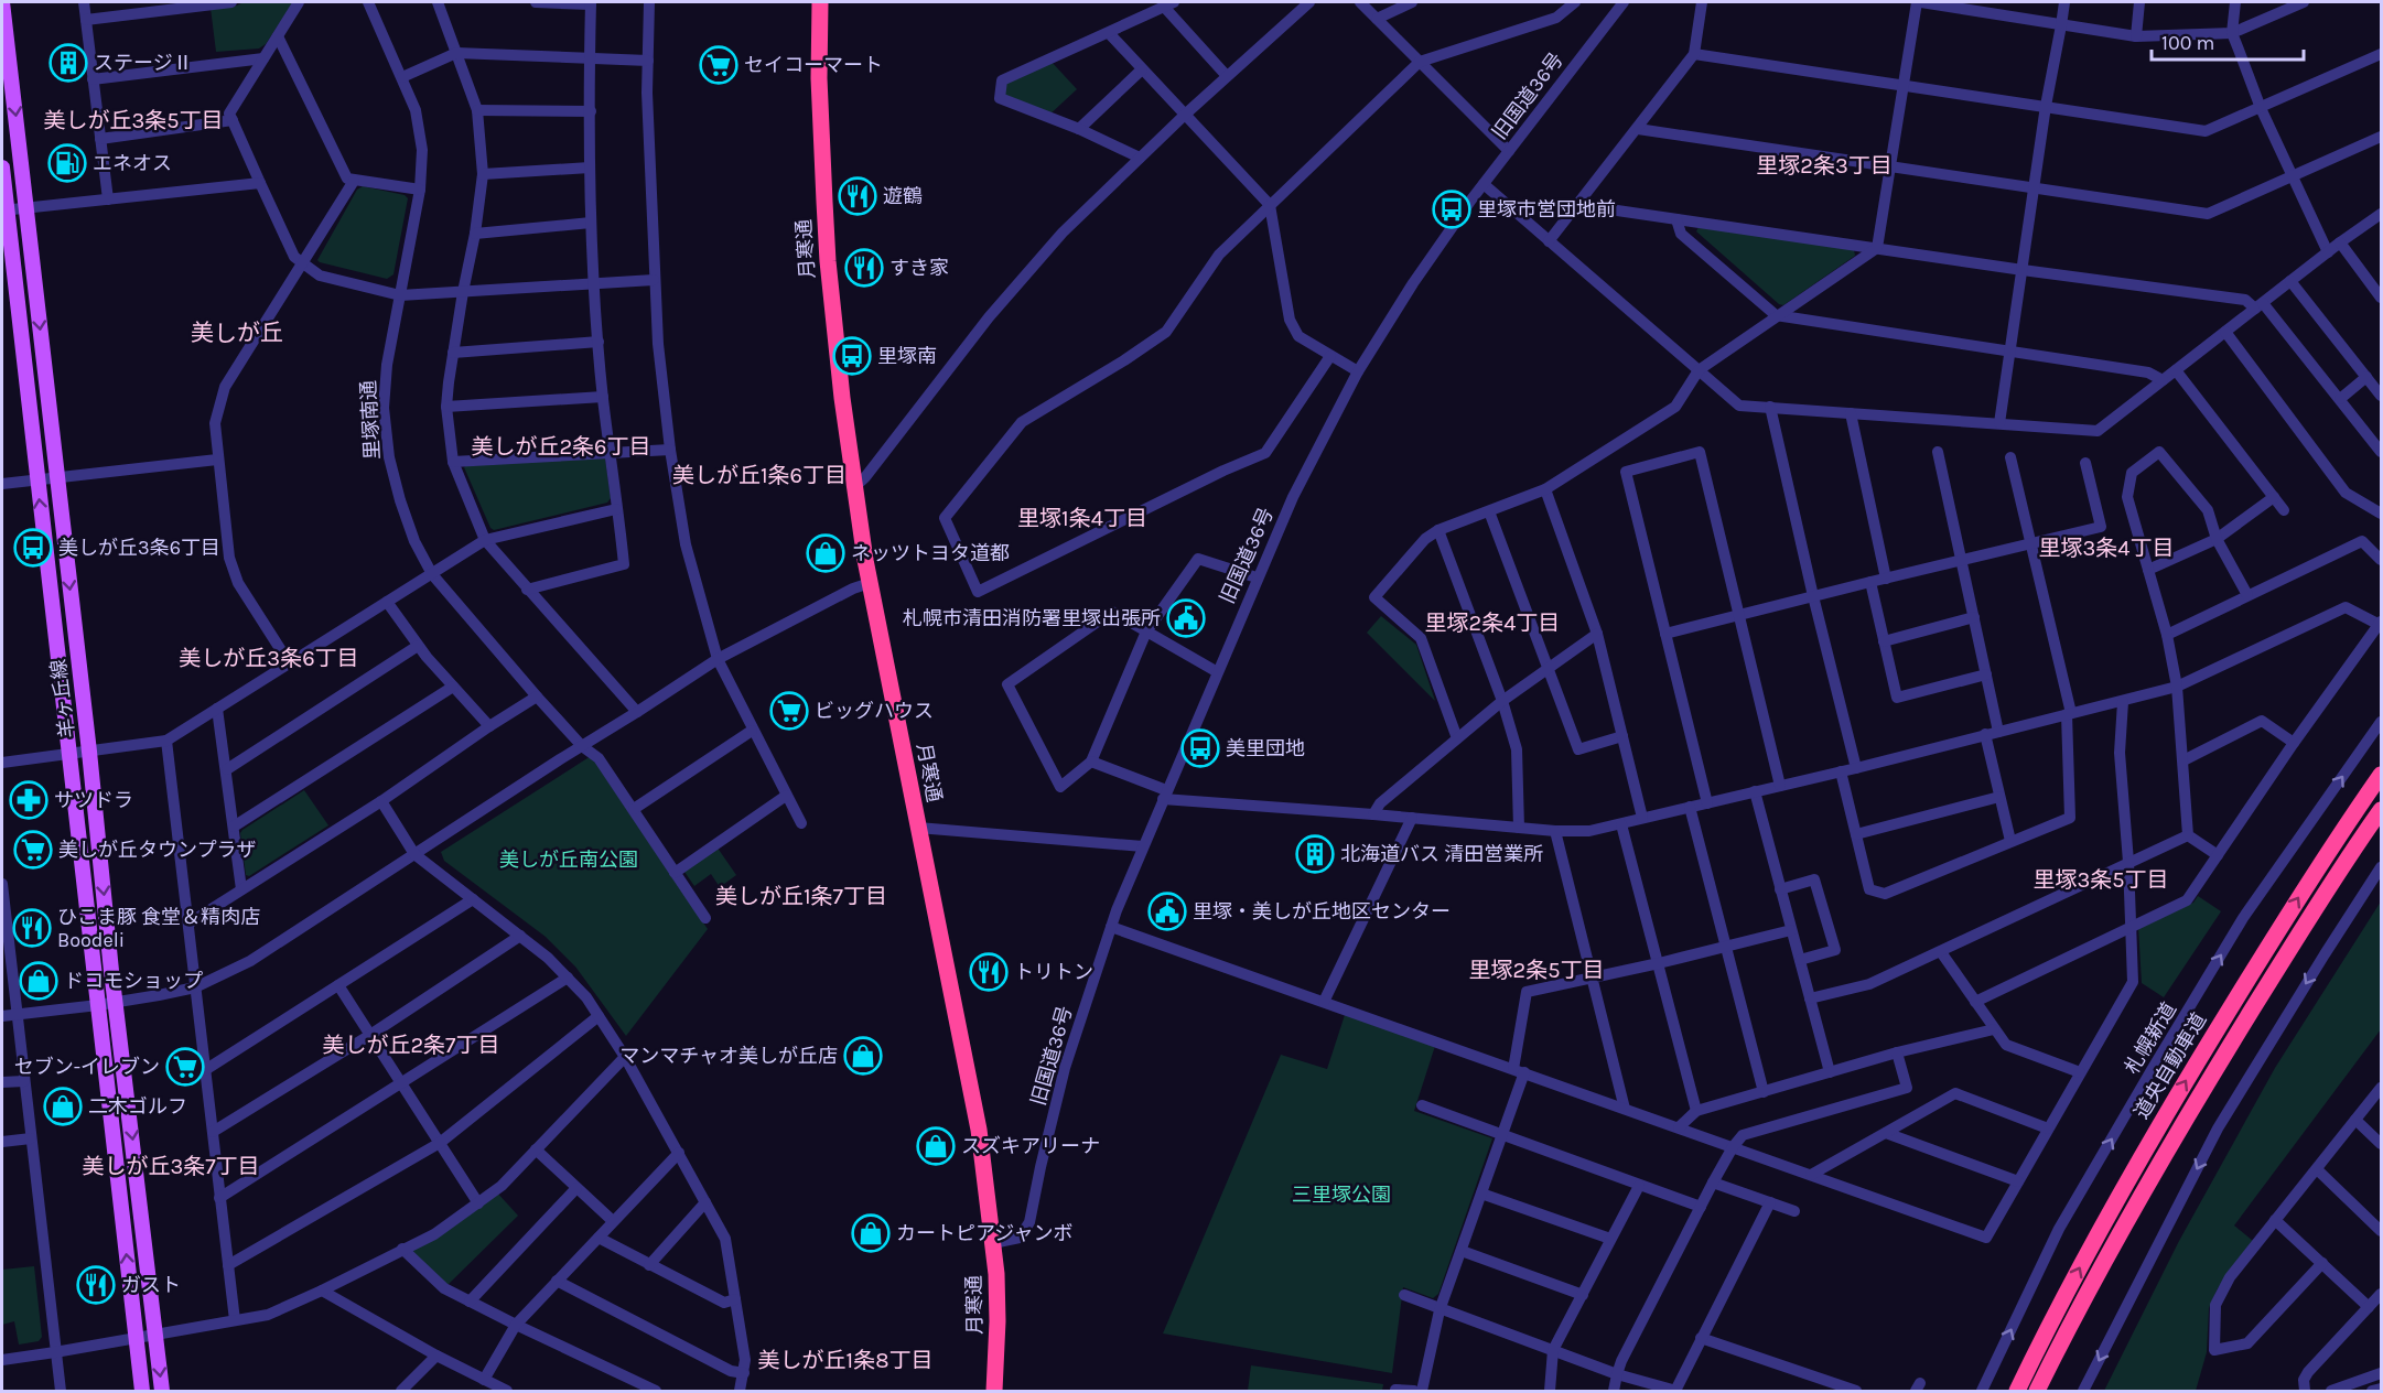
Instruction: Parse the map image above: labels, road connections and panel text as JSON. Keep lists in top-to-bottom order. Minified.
{"streets":{"highway":["月寒通","道央自動車道"],"main road":["羊ヶ丘線"],"street":["旧国道36号","里塚南通","札幌新道"]},"crossings":[["旧国道36号","月寒通"]],"districts":["美しが丘3条5丁目","里塚2条3丁目","美しが丘","美しが丘2条6丁目","美しが丘1条6丁目","里塚1条4丁目","里塚3条4丁目","里塚2条4丁目","美しが丘3条6丁目","里塚3条5丁目","美しが丘1条7丁目","里塚2条5丁目","美しが丘2条7丁目","美しが丘3条7丁目","美しが丘1条8丁目"],"parks":["美しが丘南公園","三里塚公園"],"places":{"building":["ステージⅡ","北海道バス 清田営業所"],"supermarket":["セイコーマート","ビッグハウス","美しが丘タウンプラザ","セブン-イレブン"],"fuel station":["エネオス"],"restaurant":["遊鶴","すき家","ひこま豚 食堂＆精肉店 Boodeli","トリトン","ガスト"],"bus stop":["里塚市営団地前","里塚南","美しが丘3条6丁目","美里団地"],"shop":["ネッツトヨタ道都","ドコモショップ","マンマチャオ美しが丘店","二木ゴルフ","スズキアリーナ","カートピアジャンボ"],"public building":["札幌市清田消防署里塚出張所","里塚・美しが丘地区センター"],"pharmacy":["サツドラ"]},"scale_bar":"100 m"}
